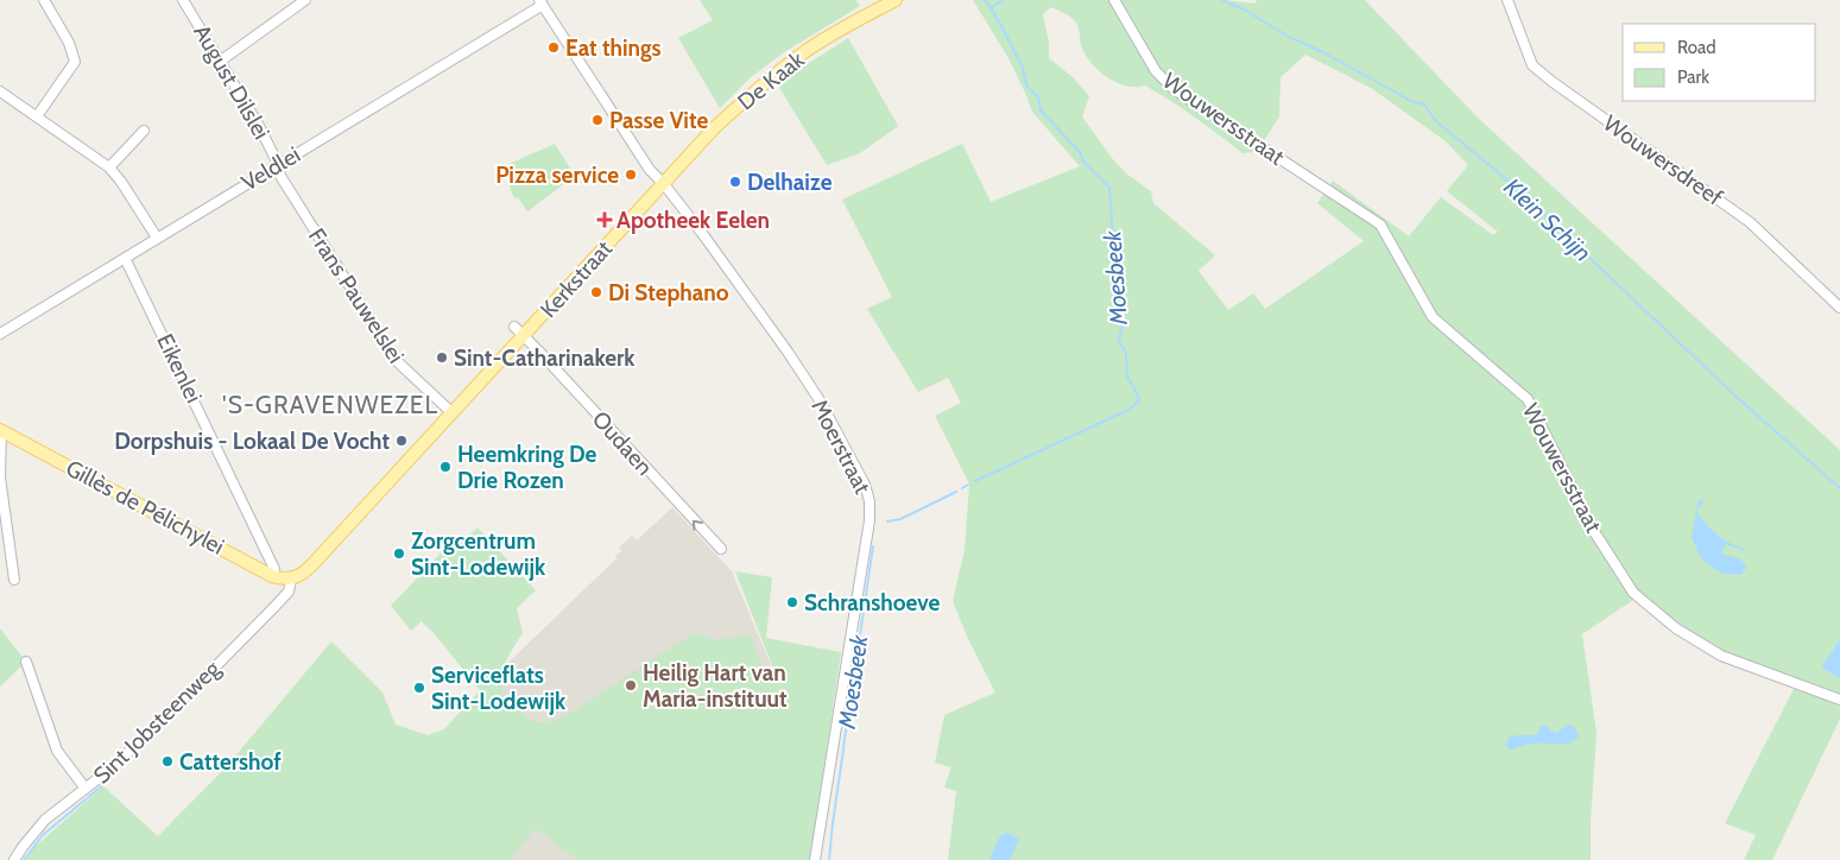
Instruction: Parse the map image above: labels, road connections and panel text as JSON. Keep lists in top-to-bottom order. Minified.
{"streets":{"main road":["De Kaak","Kerkstraat","Gillès de Pélichylei"],"street":["August Dilslei","Wouwersstraat","Wouwersdreef","Veldlei","Frans Pauwelslei","Eikenlei","Oudaen","Moerstraat","Sint Jobsteenweg"]},"crossings":[["De Kaak","Kerkstraat"],["De Kaak","Moerstraat"],["August Dilslei","Veldlei"],["August Dilslei","Frans Pauwelslei"],["Veldlei","Frans Pauwelslei"],["Veldlei","Eikenlei"],["Veldlei","Moerstraat"],["Kerkstraat","Frans Pauwelslei"],["Kerkstraat","Oudaen"],["Kerkstraat","Moerstraat"],["Kerkstraat","Gillès de Pélichylei"],["Kerkstraat","Sint Jobsteenweg"],["Eikenlei","Gillès de Pélichylei"],["Gillès de Pélichylei","Sint Jobsteenweg"]],"one_way":["Oudaen"],"districts":["'S-GRAVENWEZEL"],"water":["Klein Schijn","Moesbeek"],"places":{"other":["Eat things","Passe Vite","Pizza service","Delhaize","Di Stephano","Sint-Catharinakerk","Dorpshuis - Lokaal De Vocht","Heemkring De Drie Rozen","Zorgcentrum Sint-Lodewijk","Schranshoeve","Heilig Hart van Maria-instituut","Serviceflats Sint-Lodewijk","Cattershof"],"health":["Apotheek Eelen"]},"legend":["Road","Park"]}
